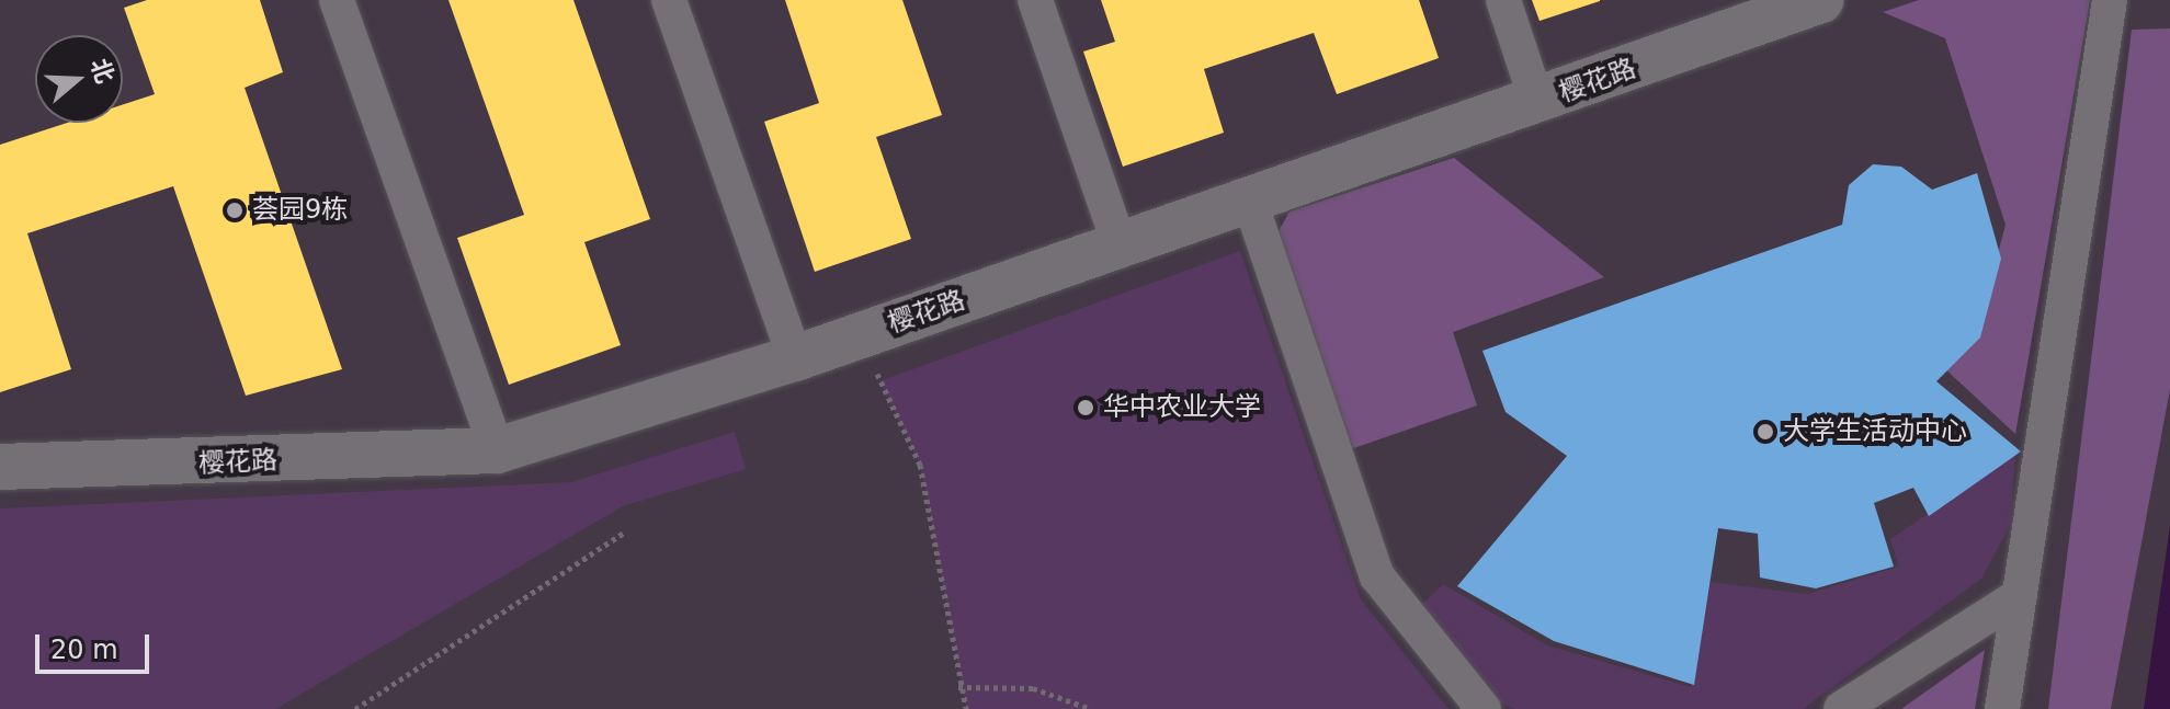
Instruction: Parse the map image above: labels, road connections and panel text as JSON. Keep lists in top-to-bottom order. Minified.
{"streets":{"street":["樱花路"]},"places":["荟园9栋","华中农业大学","大学生活动中心"],"scale_bar":"20 m","north":"right"}
